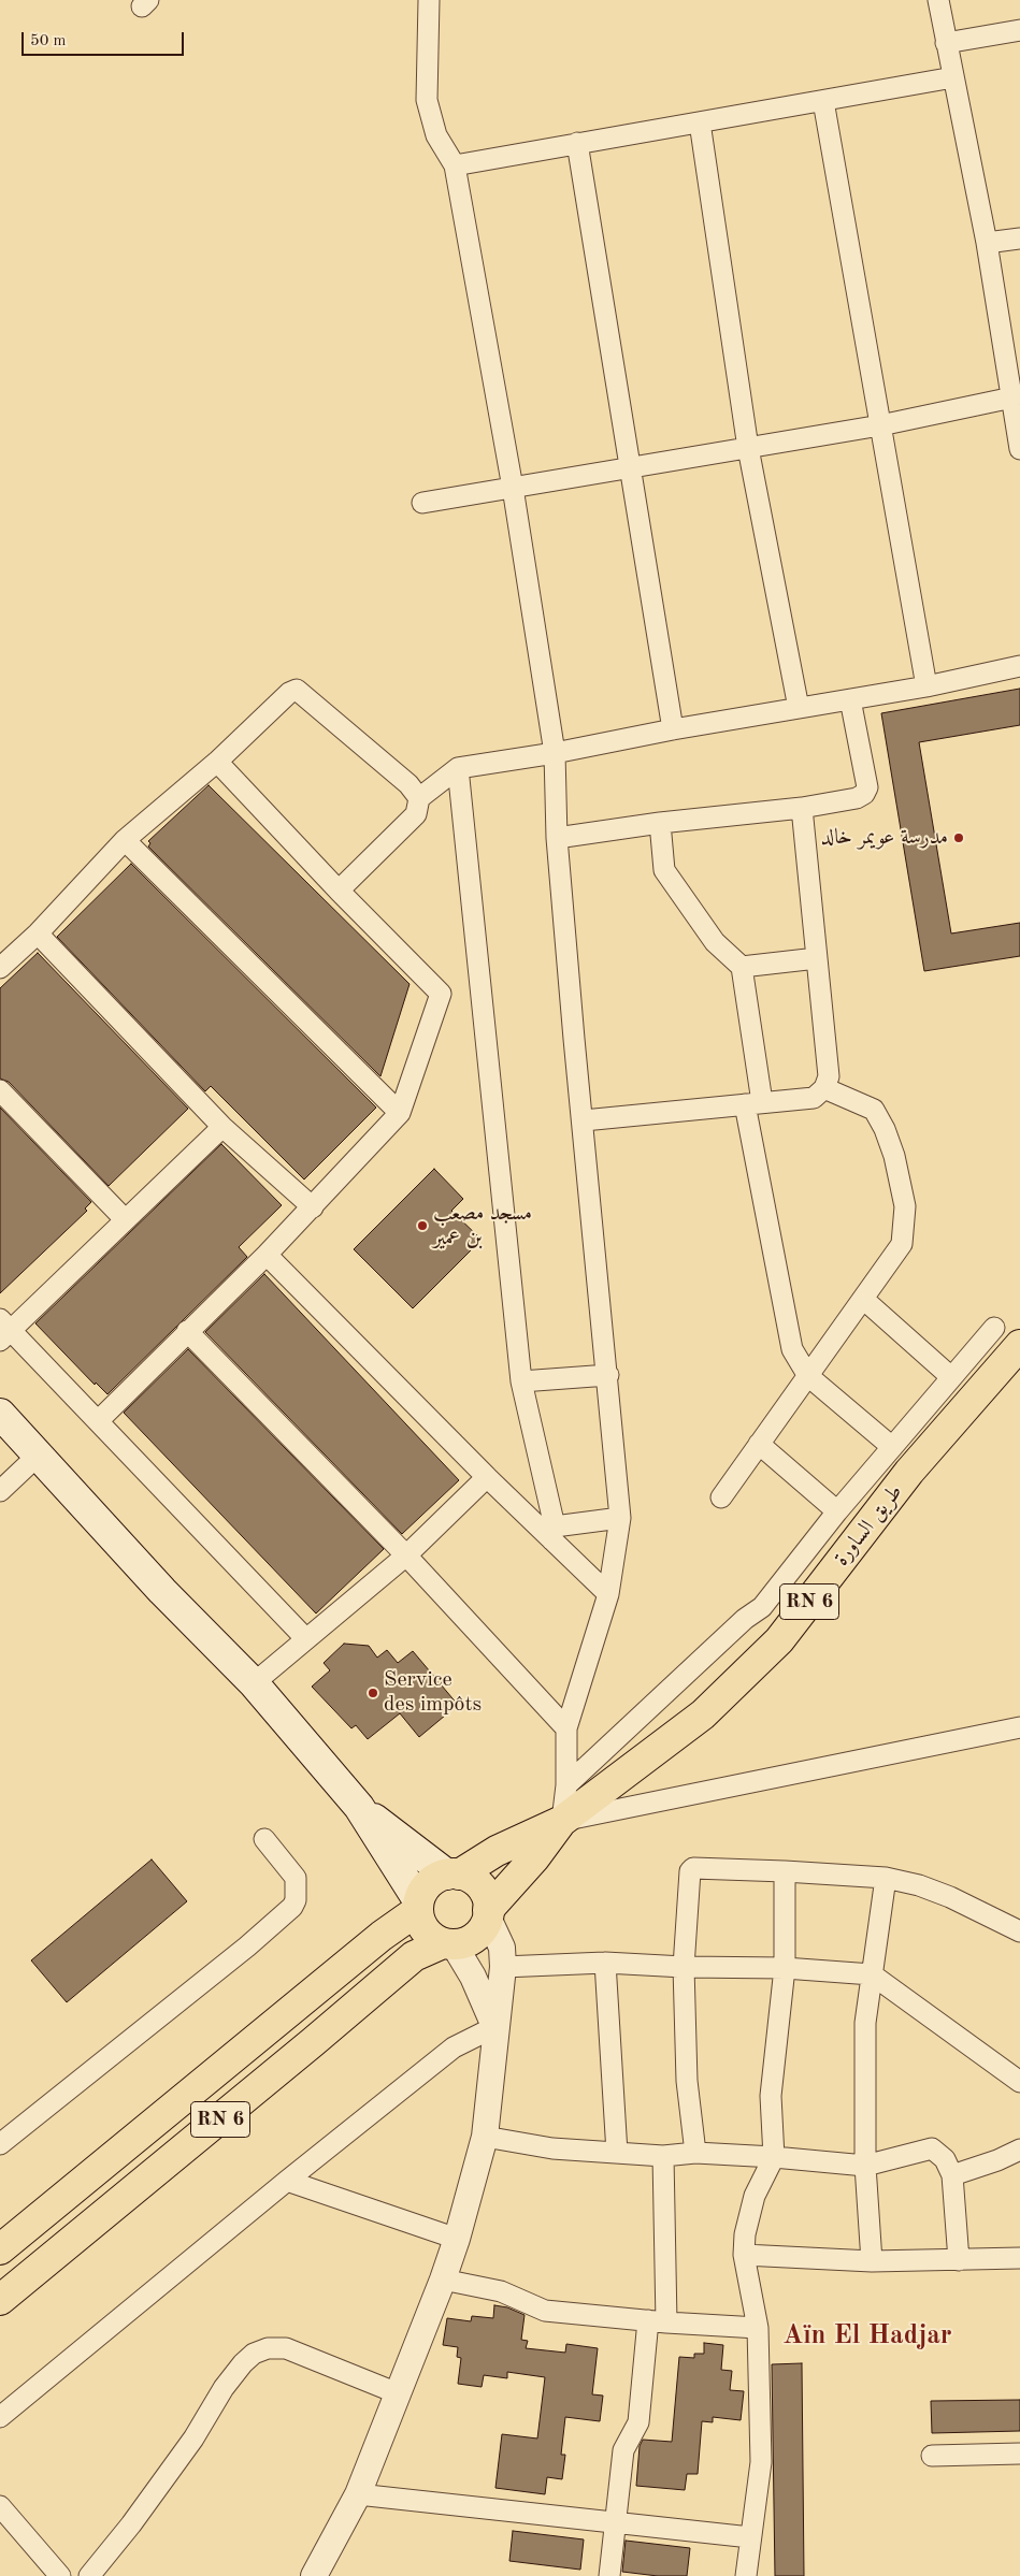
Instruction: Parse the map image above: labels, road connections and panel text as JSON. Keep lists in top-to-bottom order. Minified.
{"streets":{"main road":["طريق الساورة","RN 6"]},"crossings":[["طريق الساورة","RN 6"]],"districts":["Aïn El Hadjar"],"places":["مدرسة عويمر خالد","مسجد مصعب بن عمير","Service des impôts"],"scale_bar":"50 m"}
